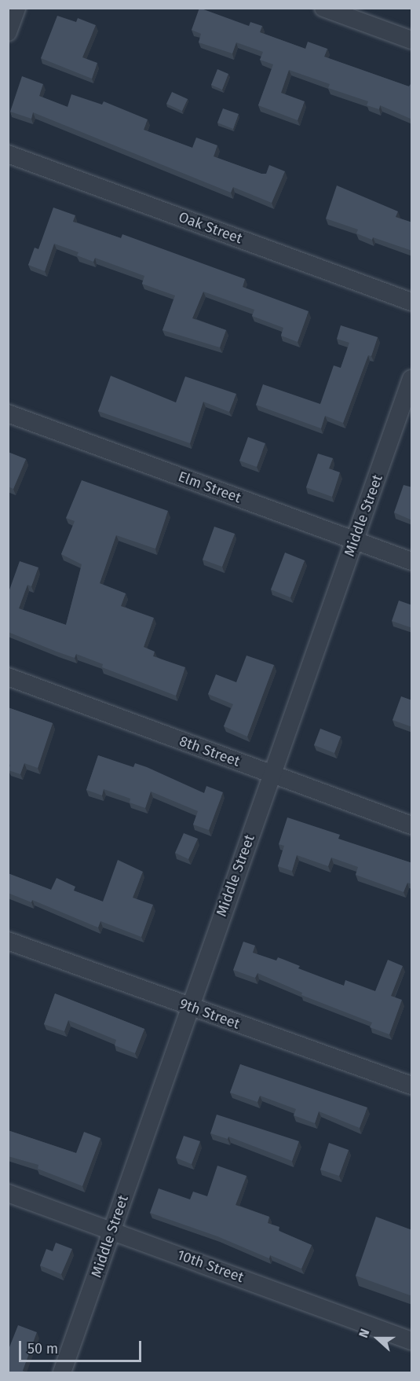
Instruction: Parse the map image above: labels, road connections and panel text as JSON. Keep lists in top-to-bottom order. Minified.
{"streets":{"street":["Oak Street","Elm Street","Middle Street","8th Street","9th Street","10th Street"]},"crossings":[["Elm Street","Middle Street"],["Middle Street","8th Street"],["Middle Street","9th Street"],["Middle Street","10th Street"]],"scale_bar":"50 m","north":"left"}
